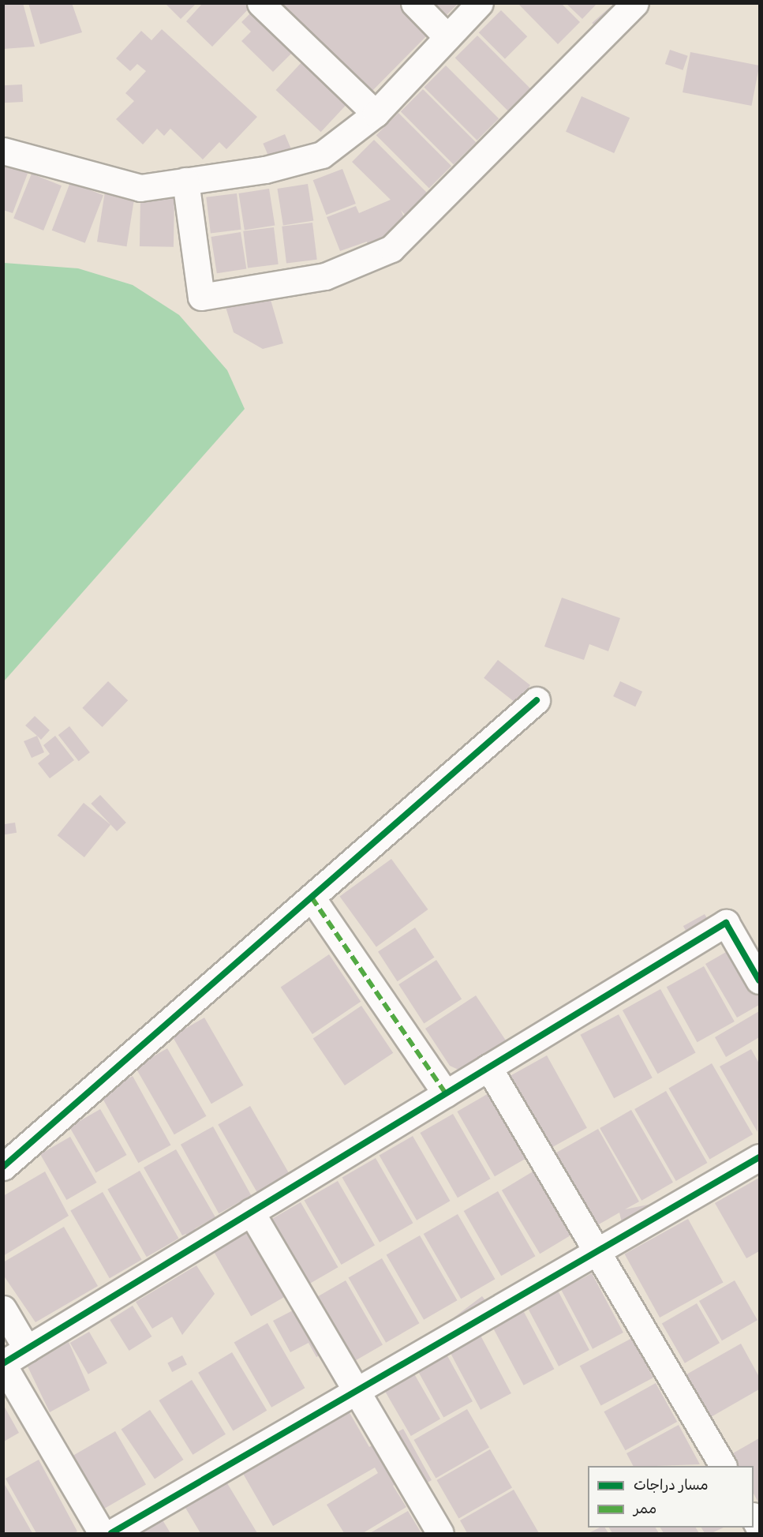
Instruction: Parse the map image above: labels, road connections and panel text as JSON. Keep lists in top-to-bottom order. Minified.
{"legend":["مسار دراجات","ممر"]}
